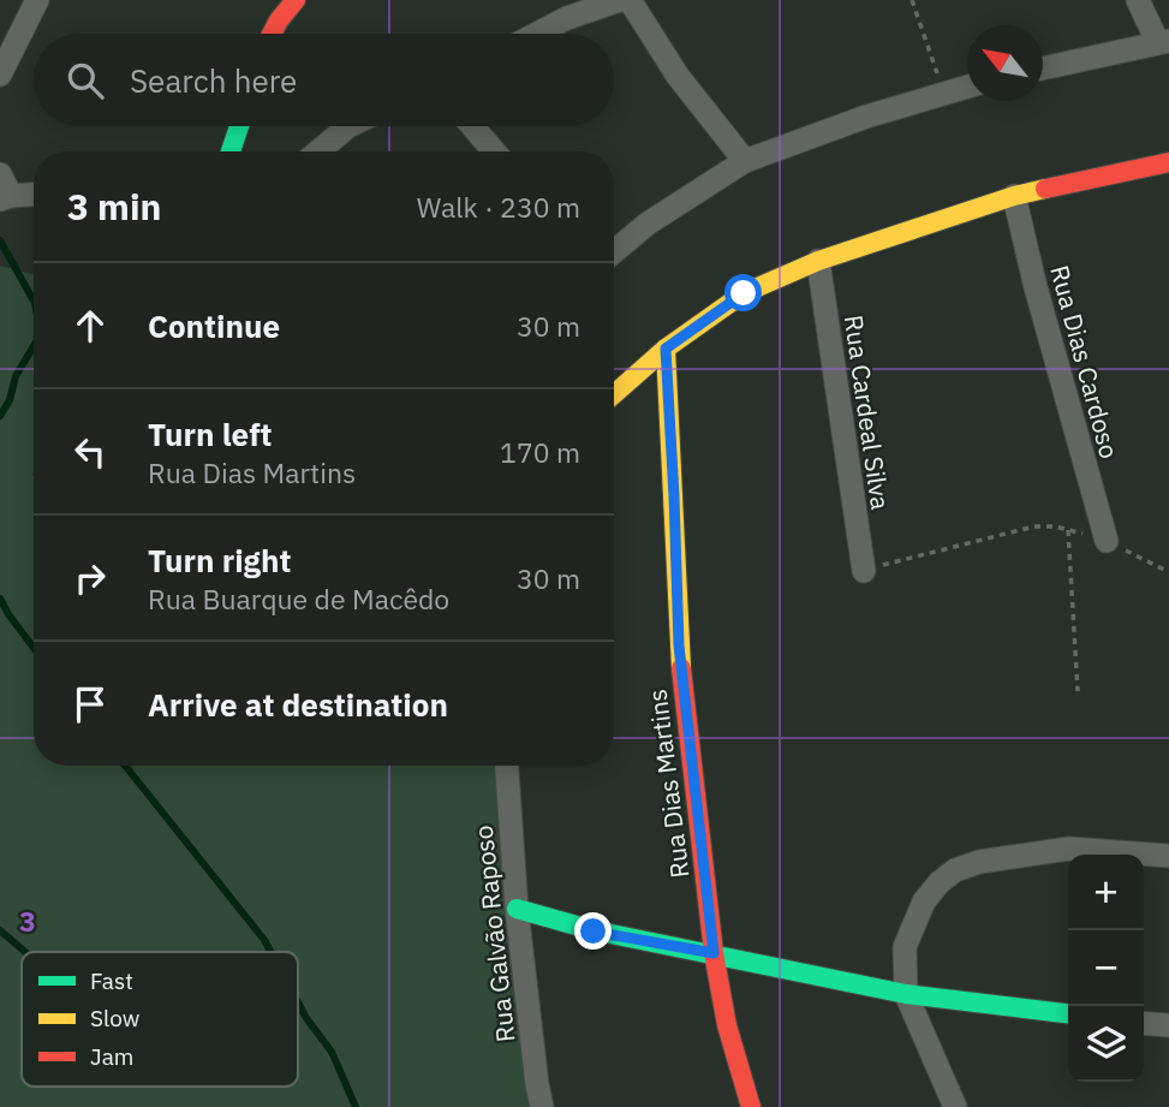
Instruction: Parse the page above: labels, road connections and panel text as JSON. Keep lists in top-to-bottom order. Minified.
{"streets":{"street":["Rua Dias Cardoso","Rua Cardeal Silva","Rua Dias Martins","Rua Galvão Raposo"]},"legend":["Fast","Slow","Jam"],"north":"top left","page":{"search":"Search here","heading":["3 min","Walk · 230 m"],"list":[["Continue","30 m"],["Turn left","Rua Dias Martins","170 m"],["Turn right","Rua Buarque de Macêdo","30 m"],"Arrive at destination"],"map_buttons":["+","−"]},"grid":{"rows":["3"]}}
